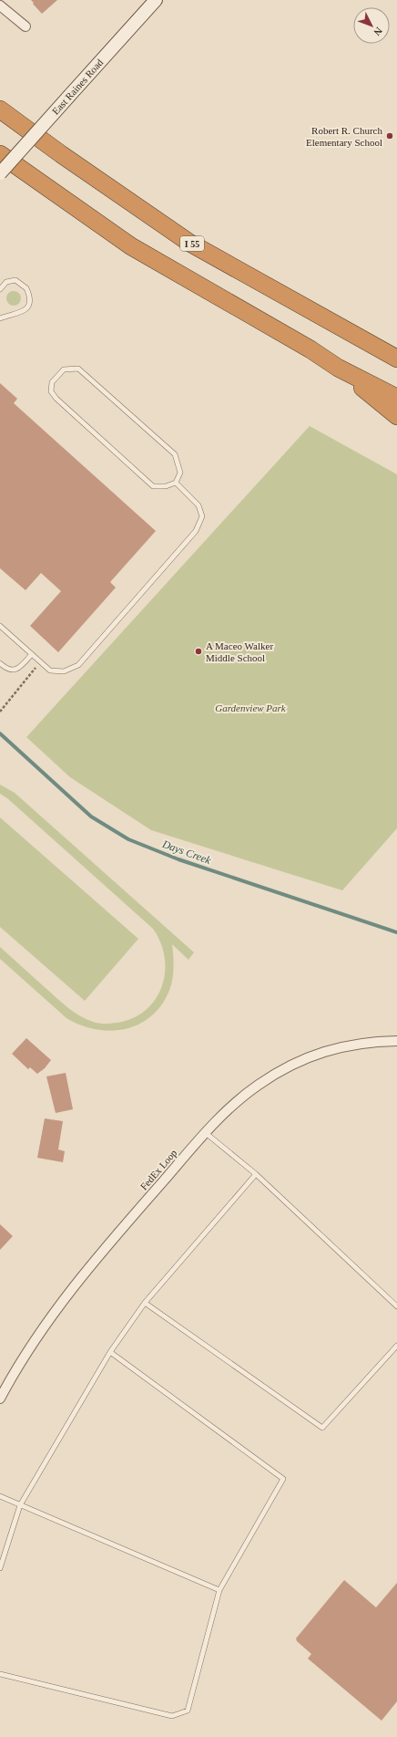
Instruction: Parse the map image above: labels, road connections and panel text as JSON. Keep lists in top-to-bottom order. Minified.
{"streets":{"highway":["I 55"],"main road":["East Raines Road"],"street":["FedEx Loop"]},"water":["Days Creek"],"parks":["Gardenview Park"],"places":["Robert R. Church Elementary School","A Maceo Walker Middle School"],"north":"bottom right"}
